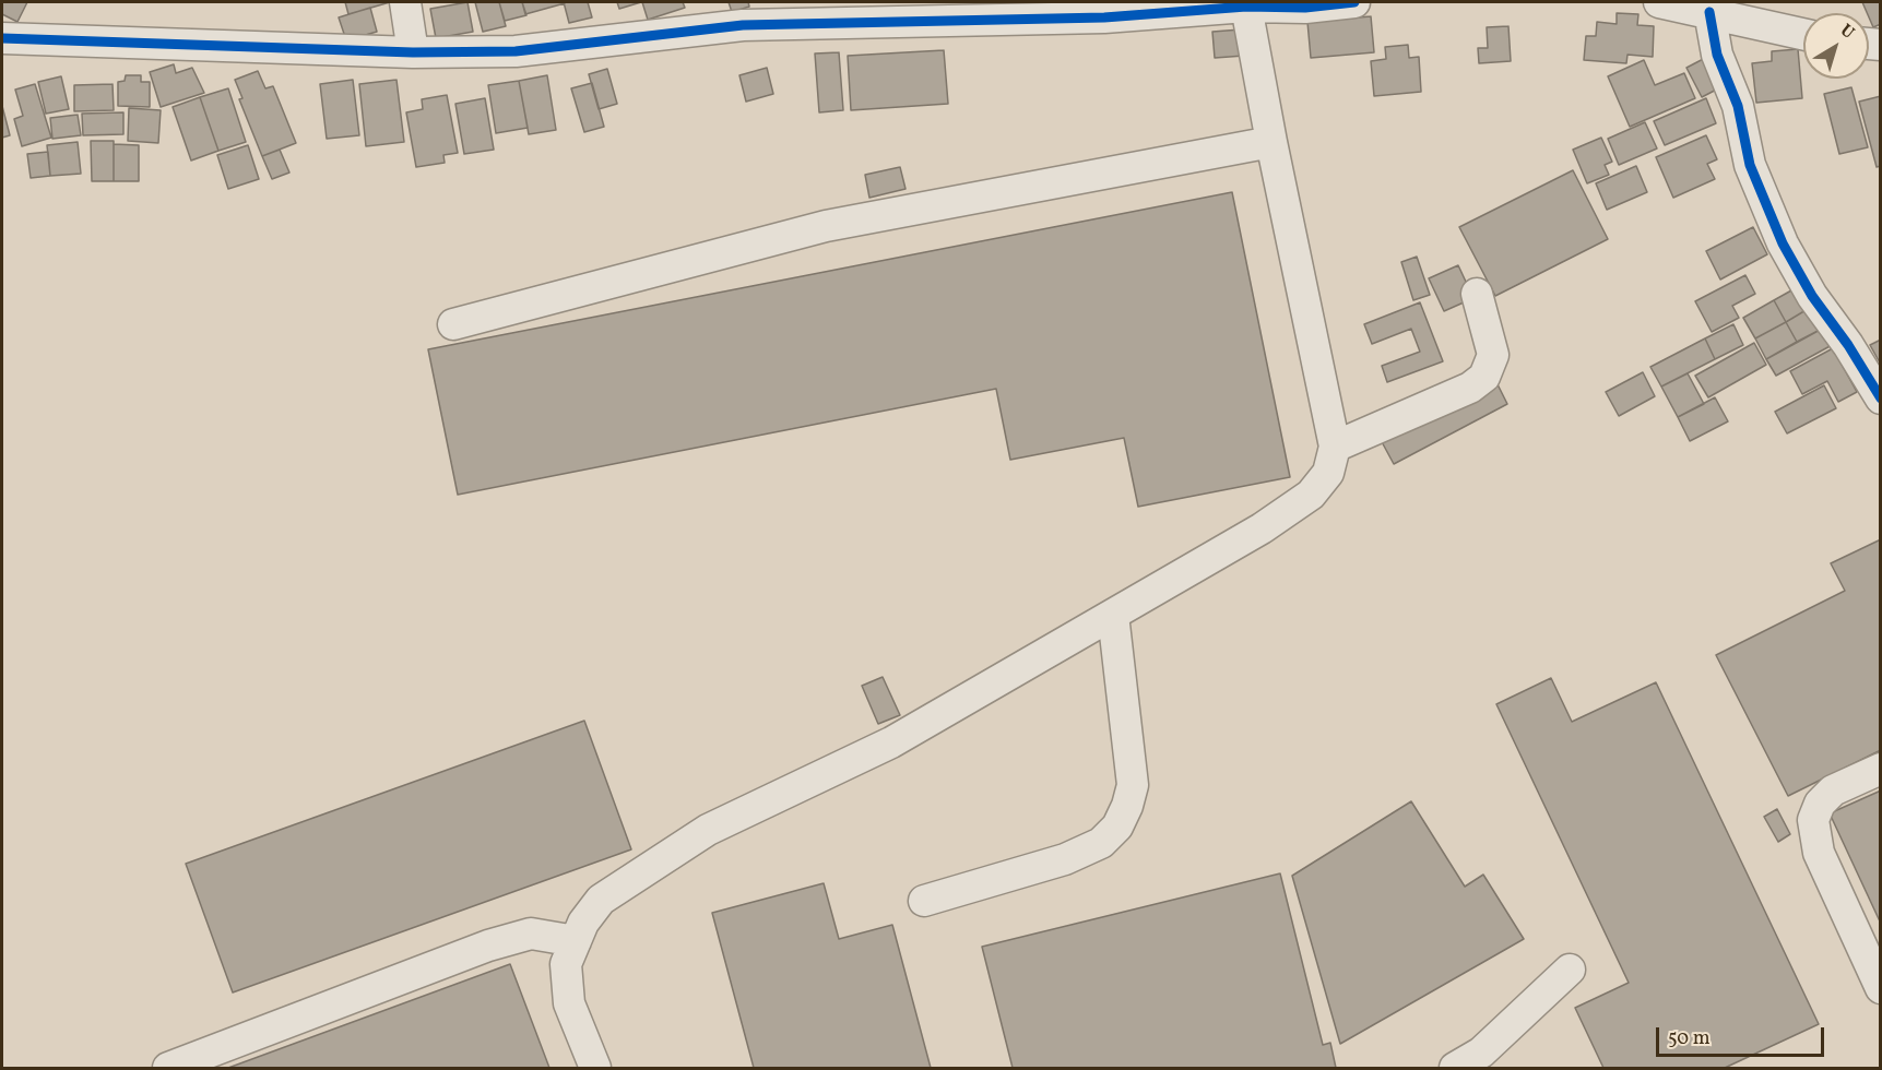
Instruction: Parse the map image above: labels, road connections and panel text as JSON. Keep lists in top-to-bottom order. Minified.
{"scale_bar":"50 m","north":"top right"}
